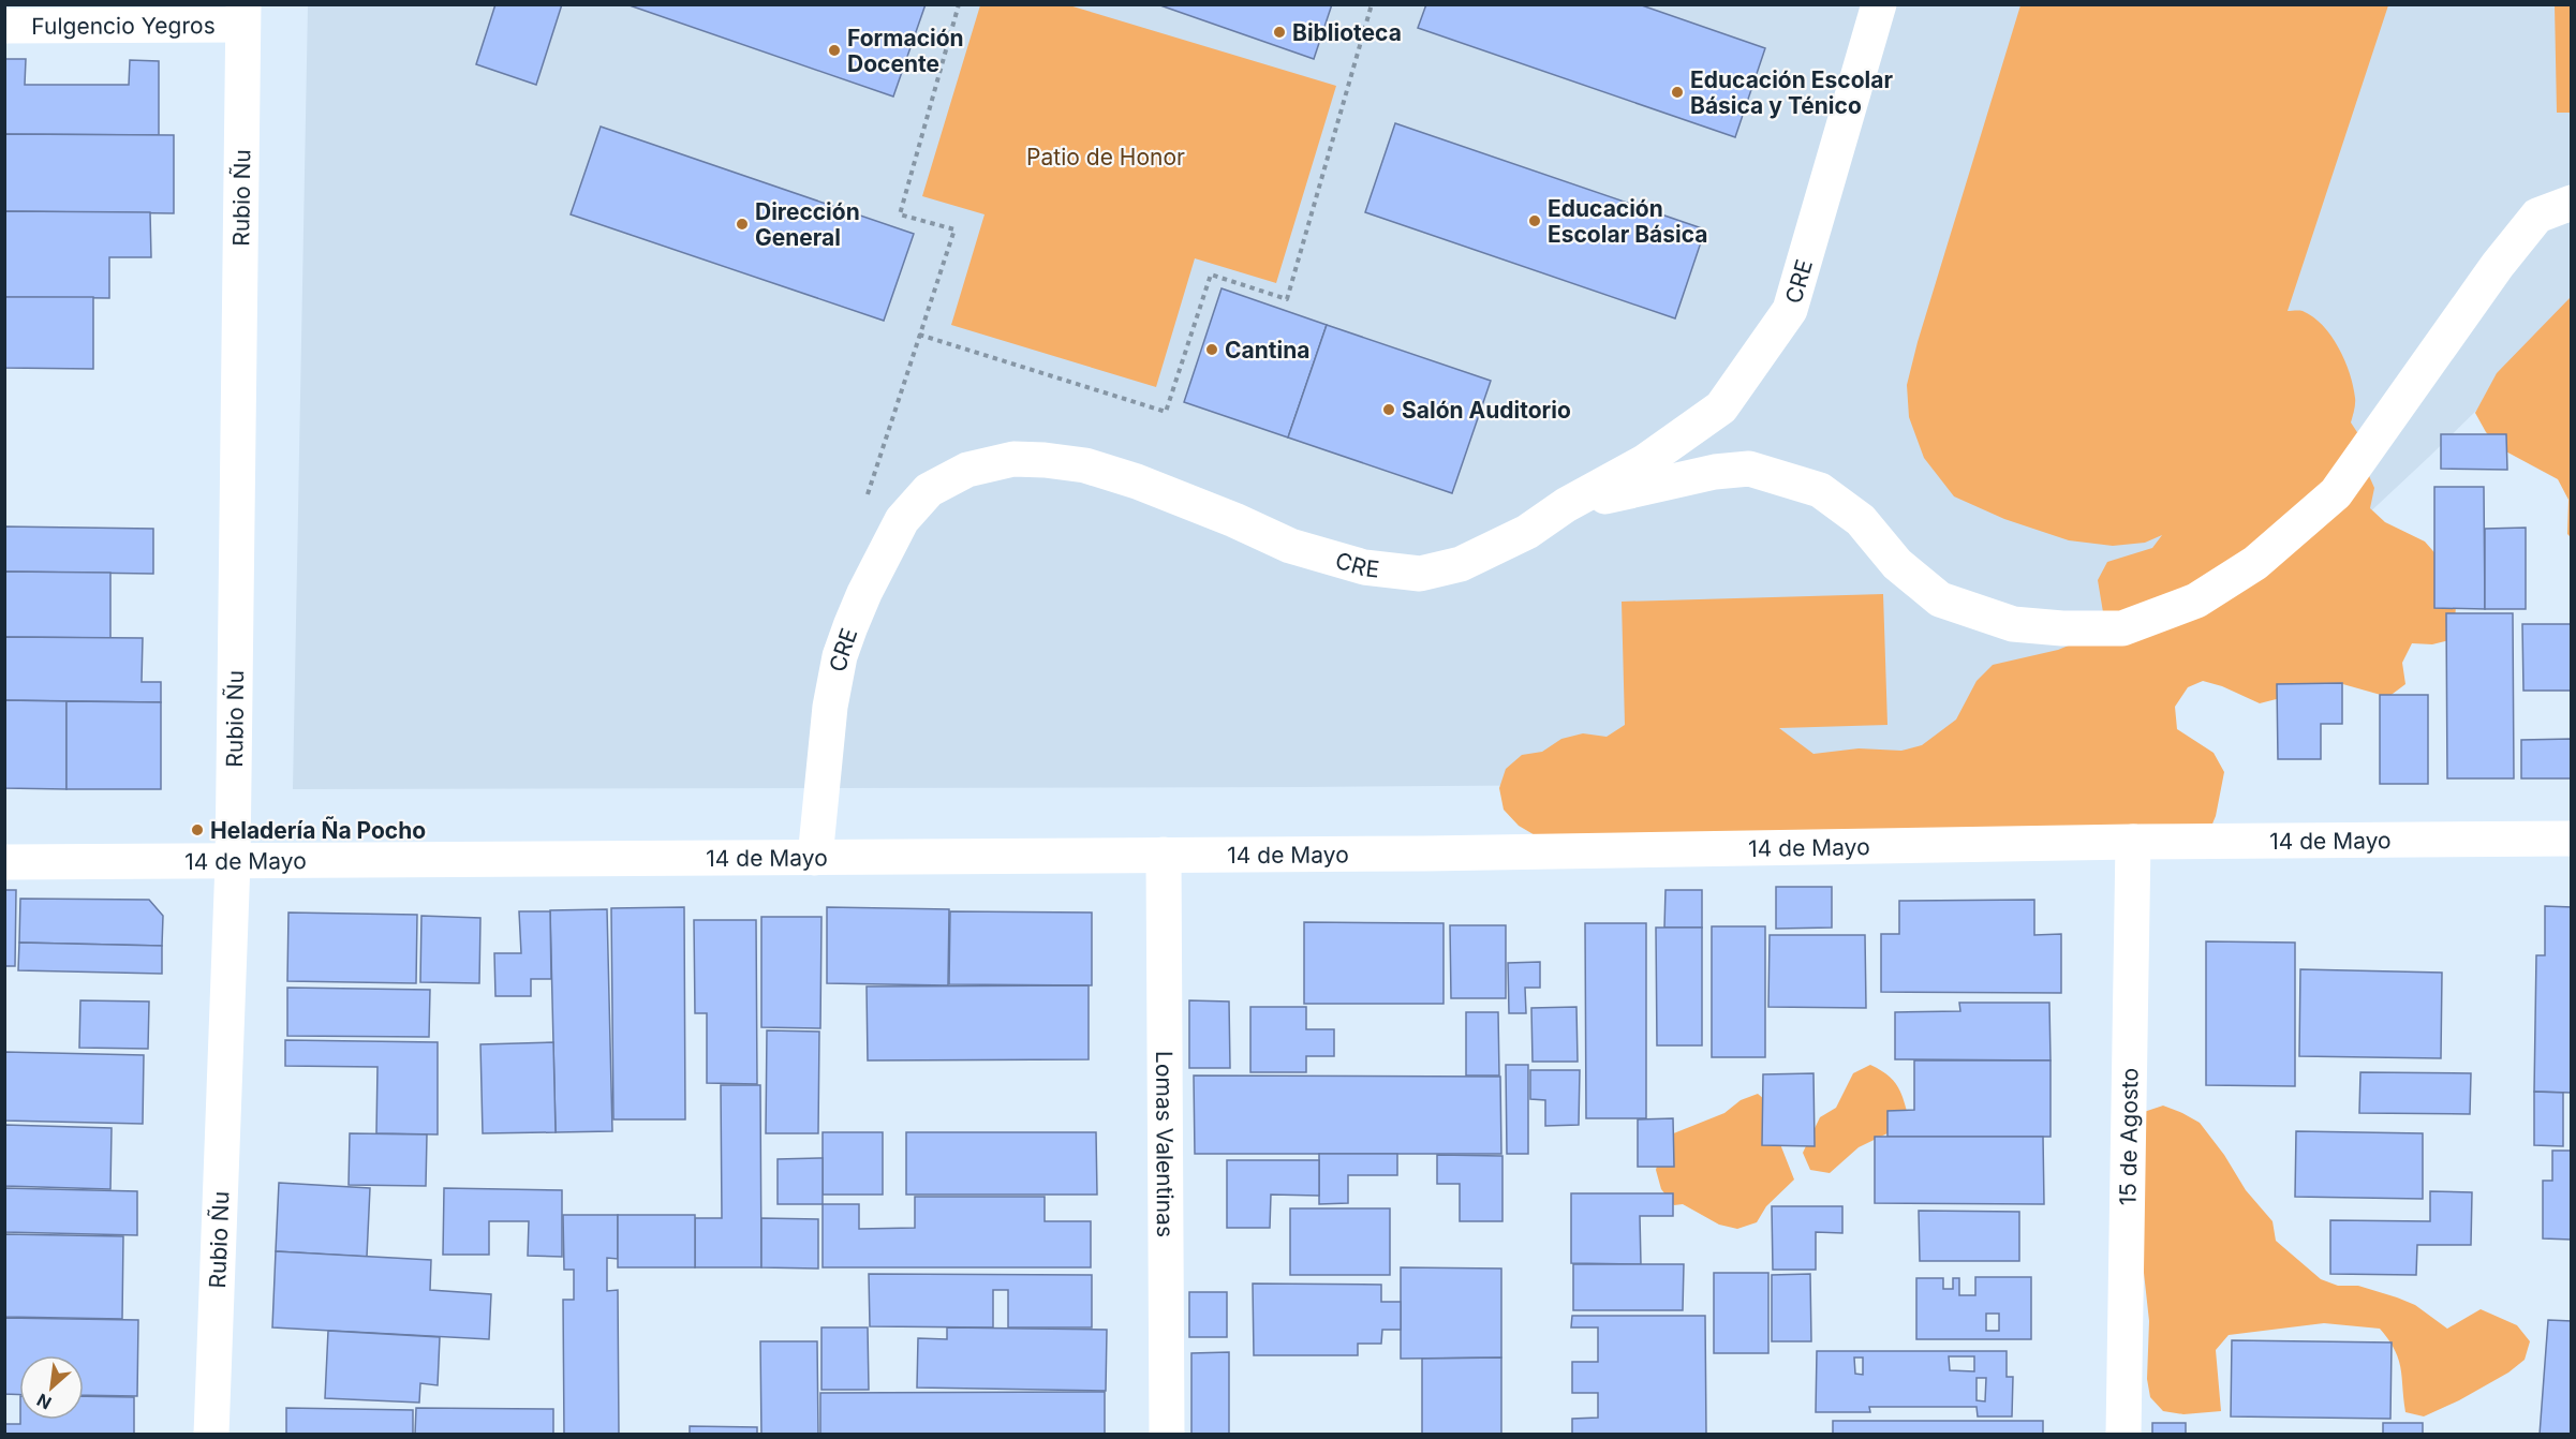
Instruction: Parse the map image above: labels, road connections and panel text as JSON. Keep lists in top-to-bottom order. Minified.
{"streets":{"street":["Fulgencio Yegros","Rubio Ñu","CRE","14 de Mayo","15 de Agosto","Lomas Valentinas"]},"crossings":[["Fulgencio Yegros","Rubio Ñu"],["Rubio Ñu","14 de Mayo"],["CRE","14 de Mayo"],["14 de Mayo","15 de Agosto"],["14 de Mayo","Lomas Valentinas"]],"parks":["Patio de Honor"],"places":["Biblioteca","Formación Docente","Educación Escolar Básica y Ténico","Educación Escolar Básica","Dirección General","Cantina","Salón Auditorio","Heladería Ña Pocho"],"north":"bottom left"}
